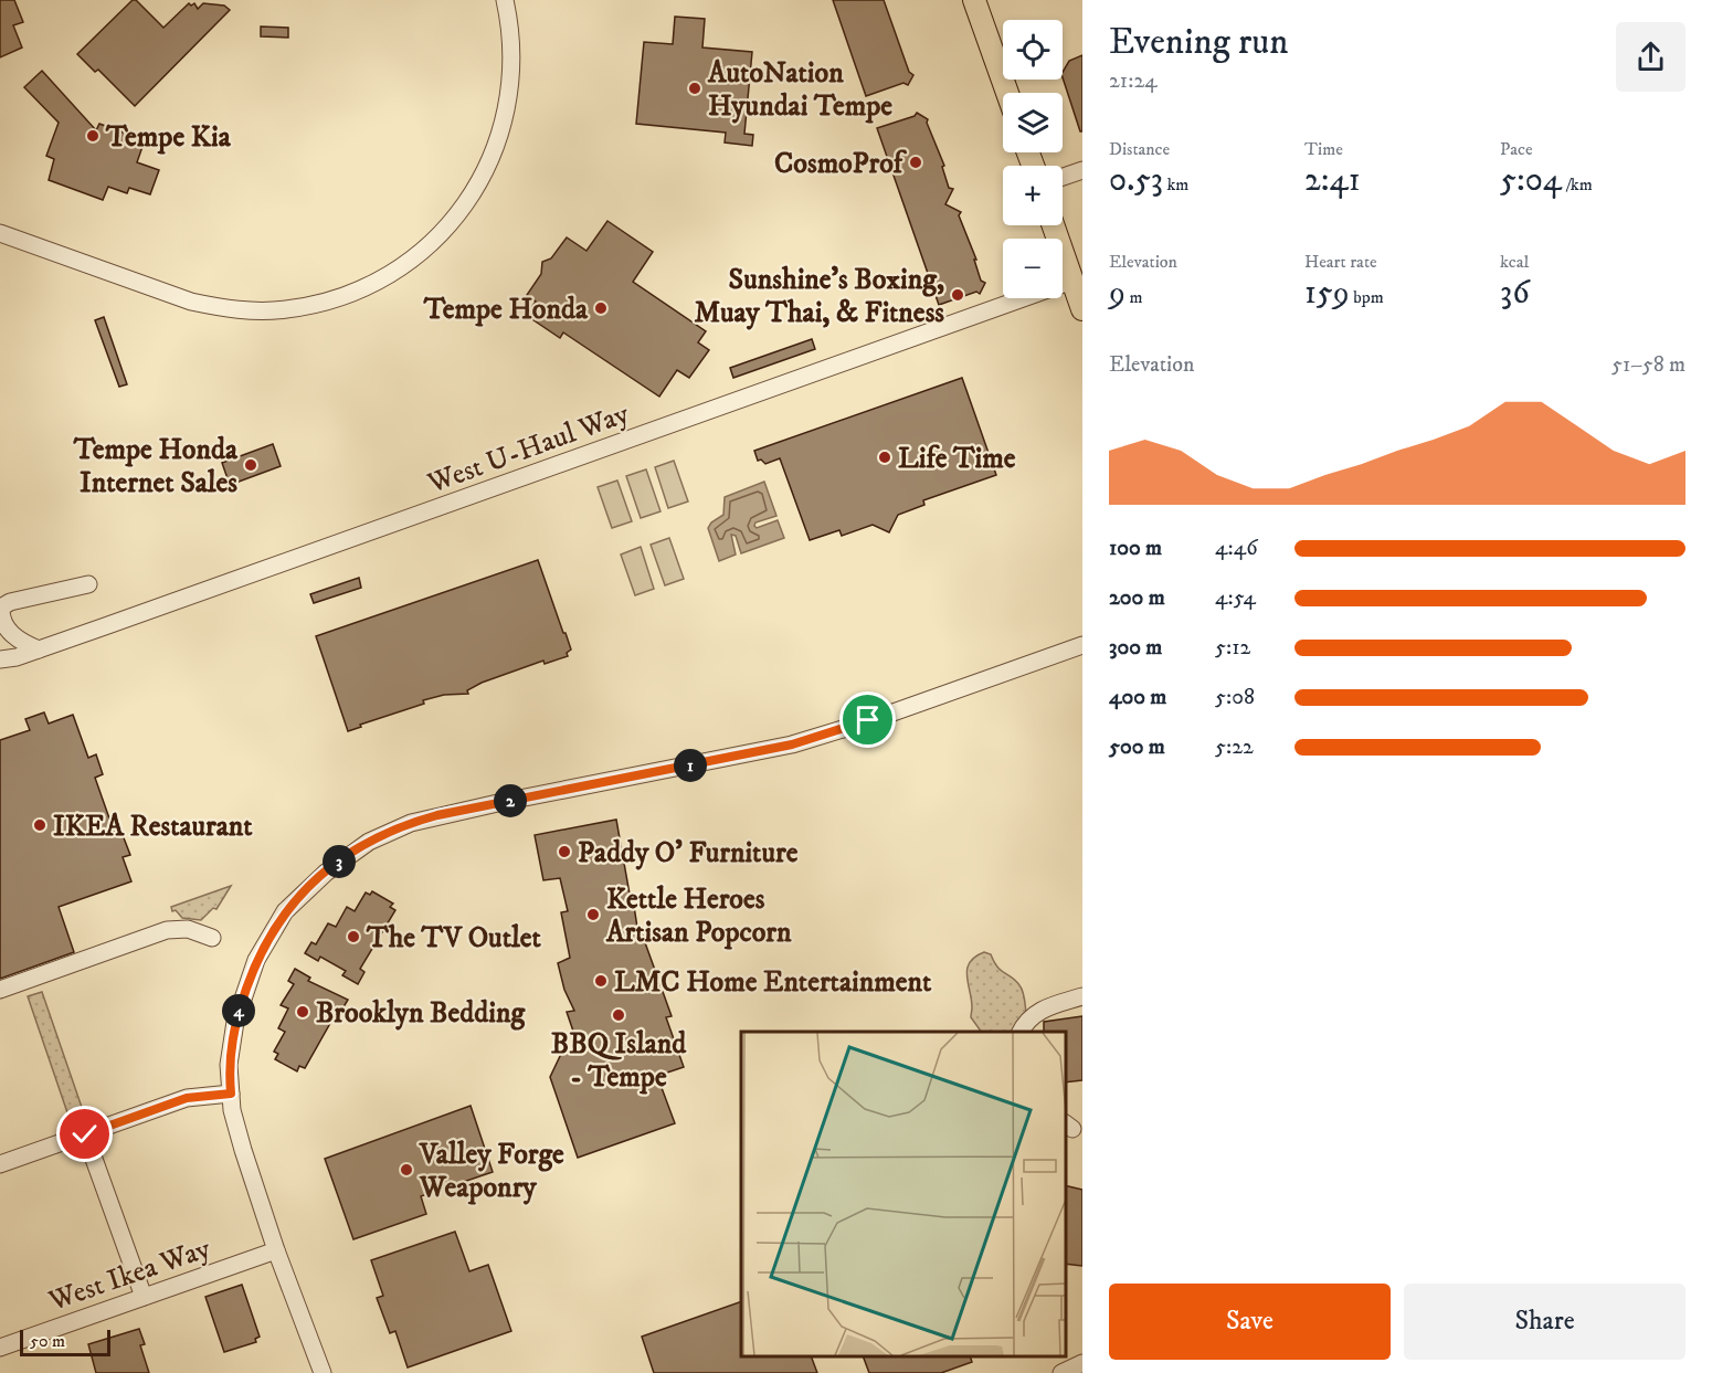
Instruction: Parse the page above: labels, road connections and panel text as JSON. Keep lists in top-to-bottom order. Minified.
{"streets":{"street":["West U-Haul Way","West Ikea Way"]},"places":["AutoNation Hyundai Tempe","Tempe Kia","CosmoProf","Sunshine's Boxing, Muay Thai, & Fitness","Tempe Honda","Life Time","Tempe Honda Internet Sales","IKEA Restaurant","Paddy O' Furniture","Kettle Heroes Artisan Popcorn","The TV Outlet","LMC Home Entertainment","Brooklyn Bedding","BBQ Island - Tempe","Valley Forge Weaponry"],"scale_bar":"50 m","page":{"heading":["Evening run","21:24"],"map_buttons":["+","−"],"stats":[["Distance","0.53 km"],["Time","2:41"],["Pace","5:04 /km"],["Elevation","9 m"],["Heart rate","159 bpm"],["kcal","36"]],"chart":["Elevation","51–58 m"],"list":[{"name":"100 m","note":"4:46"},{"name":"200 m","note":"4:54"},{"name":"300 m","note":"5:12"},{"name":"400 m","note":"5:08"},{"name":"500 m","note":"5:22"}],"pins":["1","2","3","4"],"buttons":["Save","Share"],"scale":"50 m"}}
